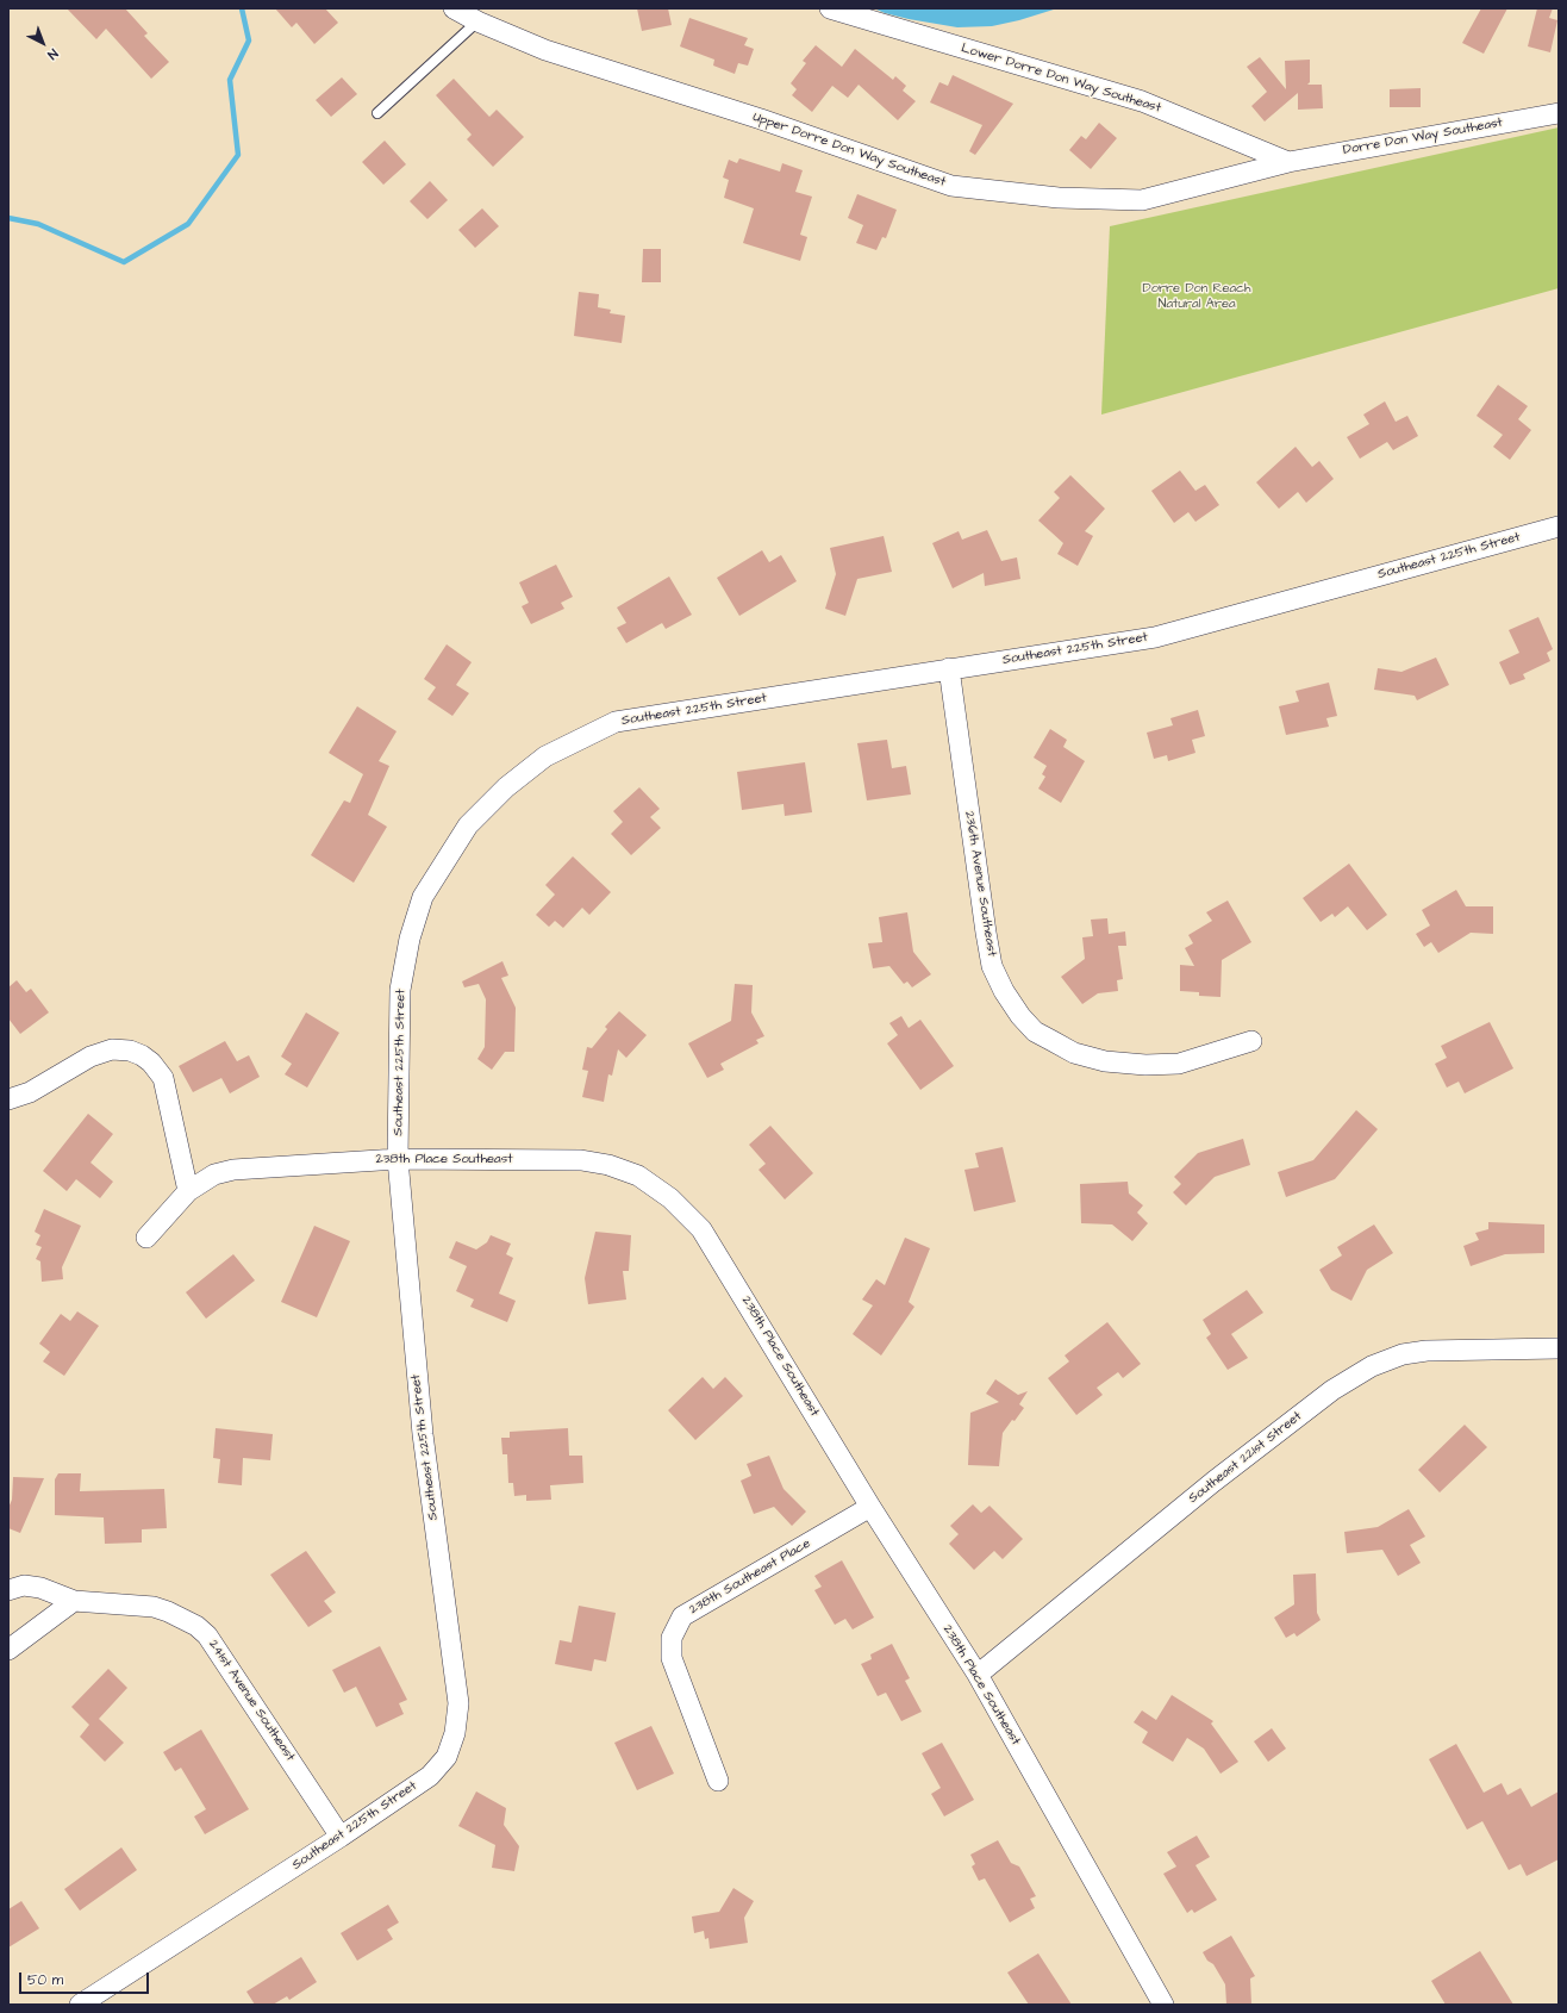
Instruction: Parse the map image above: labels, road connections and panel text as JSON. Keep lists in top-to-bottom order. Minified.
{"streets":{"street":["Lower Dorre Don Way Southeast","Dorre Don Way Southeast","Upper Dorre Don Way Southeast","Southeast 225th Street","236th Avenue Southeast","238th Place Southeast","Southeast 221st Street","238th Southeast Place","241st Avenue Southeast"]},"crossings":[["Lower Dorre Don Way Southeast","Dorre Don Way Southeast"],["Lower Dorre Don Way Southeast","Upper Dorre Don Way Southeast"],["Dorre Don Way Southeast","Upper Dorre Don Way Southeast"],["Southeast 225th Street","236th Avenue Southeast"],["Southeast 225th Street","238th Place Southeast"],["Southeast 225th Street","241st Avenue Southeast"],["238th Place Southeast","Southeast 221st Street"],["238th Place Southeast","238th Southeast Place"]],"parks":["Dorre Don Reach Natural Area"],"scale_bar":"50 m","north":"bottom right"}
